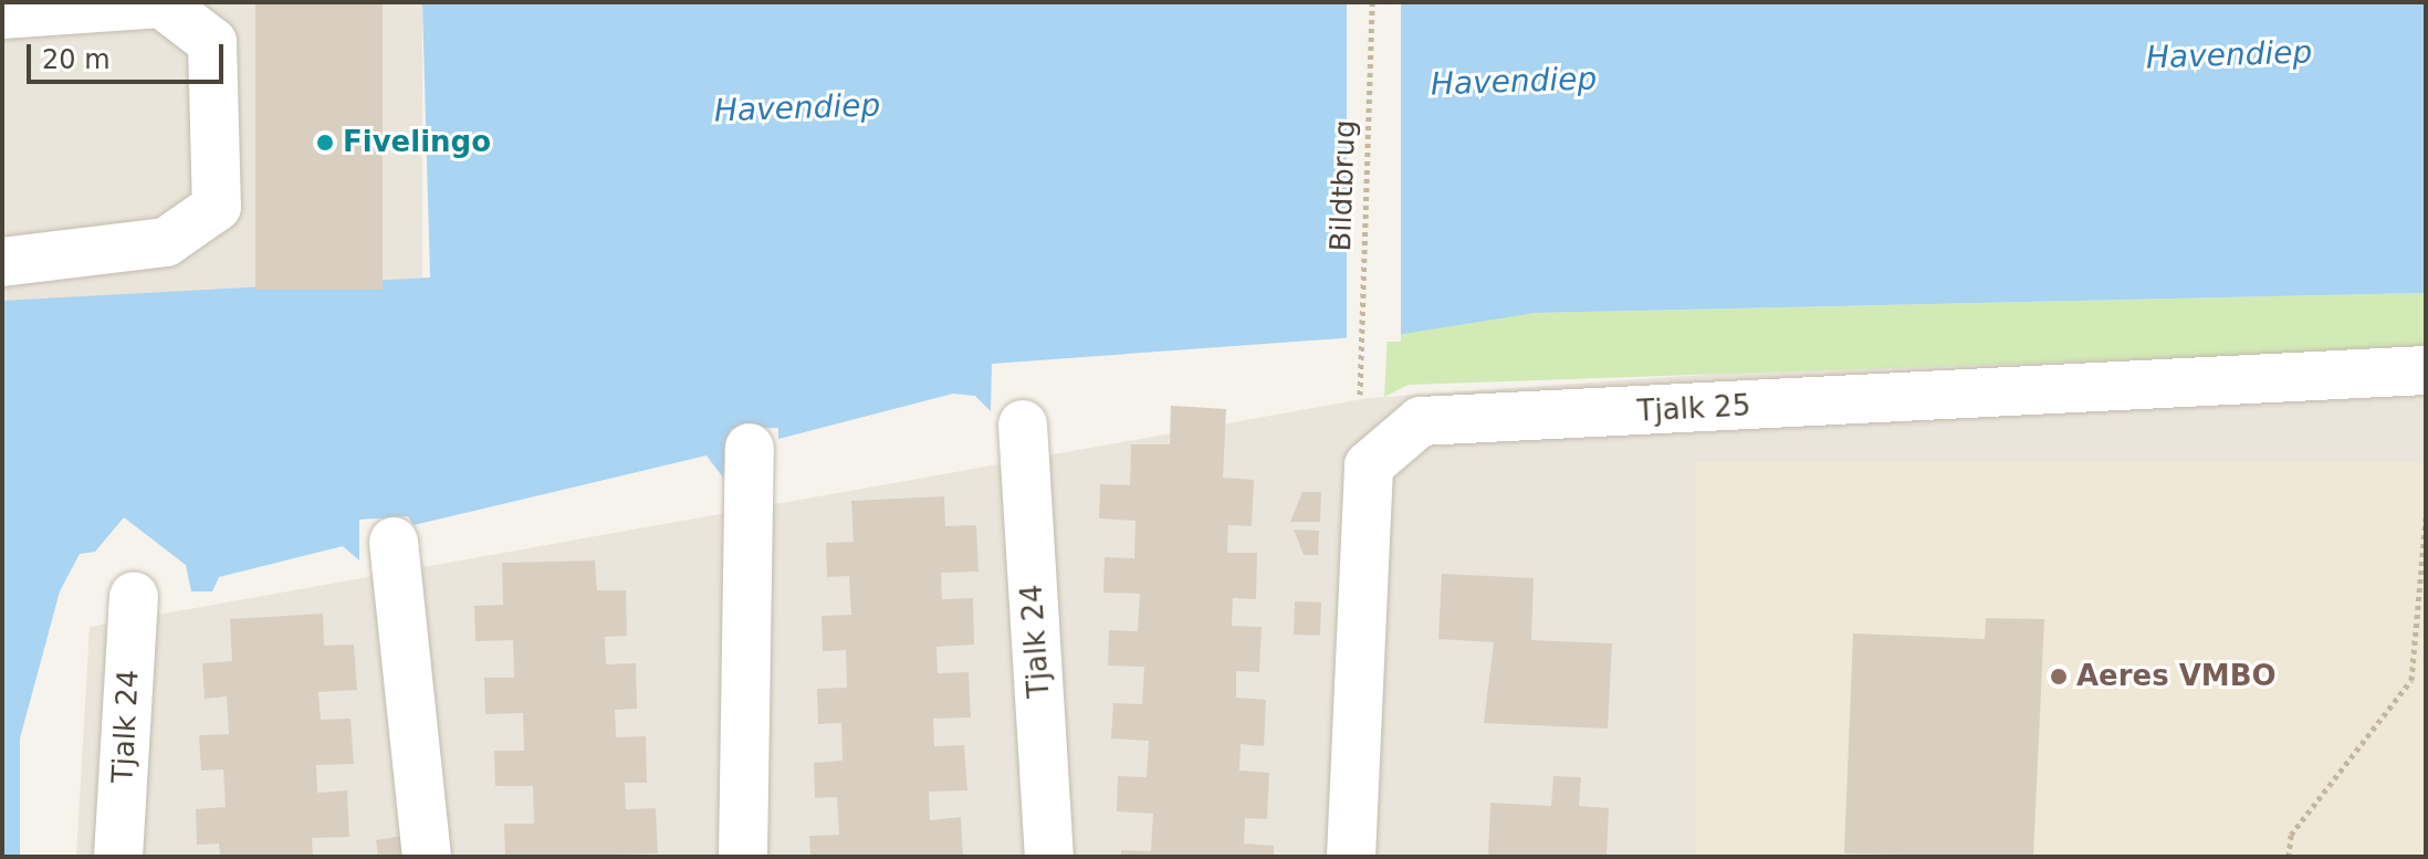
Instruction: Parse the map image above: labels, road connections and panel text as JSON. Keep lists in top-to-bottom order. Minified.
{"streets":{"street":["Tjalk 25","Tjalk 24"],"path":["Bildtbrug"]},"water":["Havendiep"],"places":["Fivelingo","Aeres VMBO"],"scale_bar":"20 m"}
